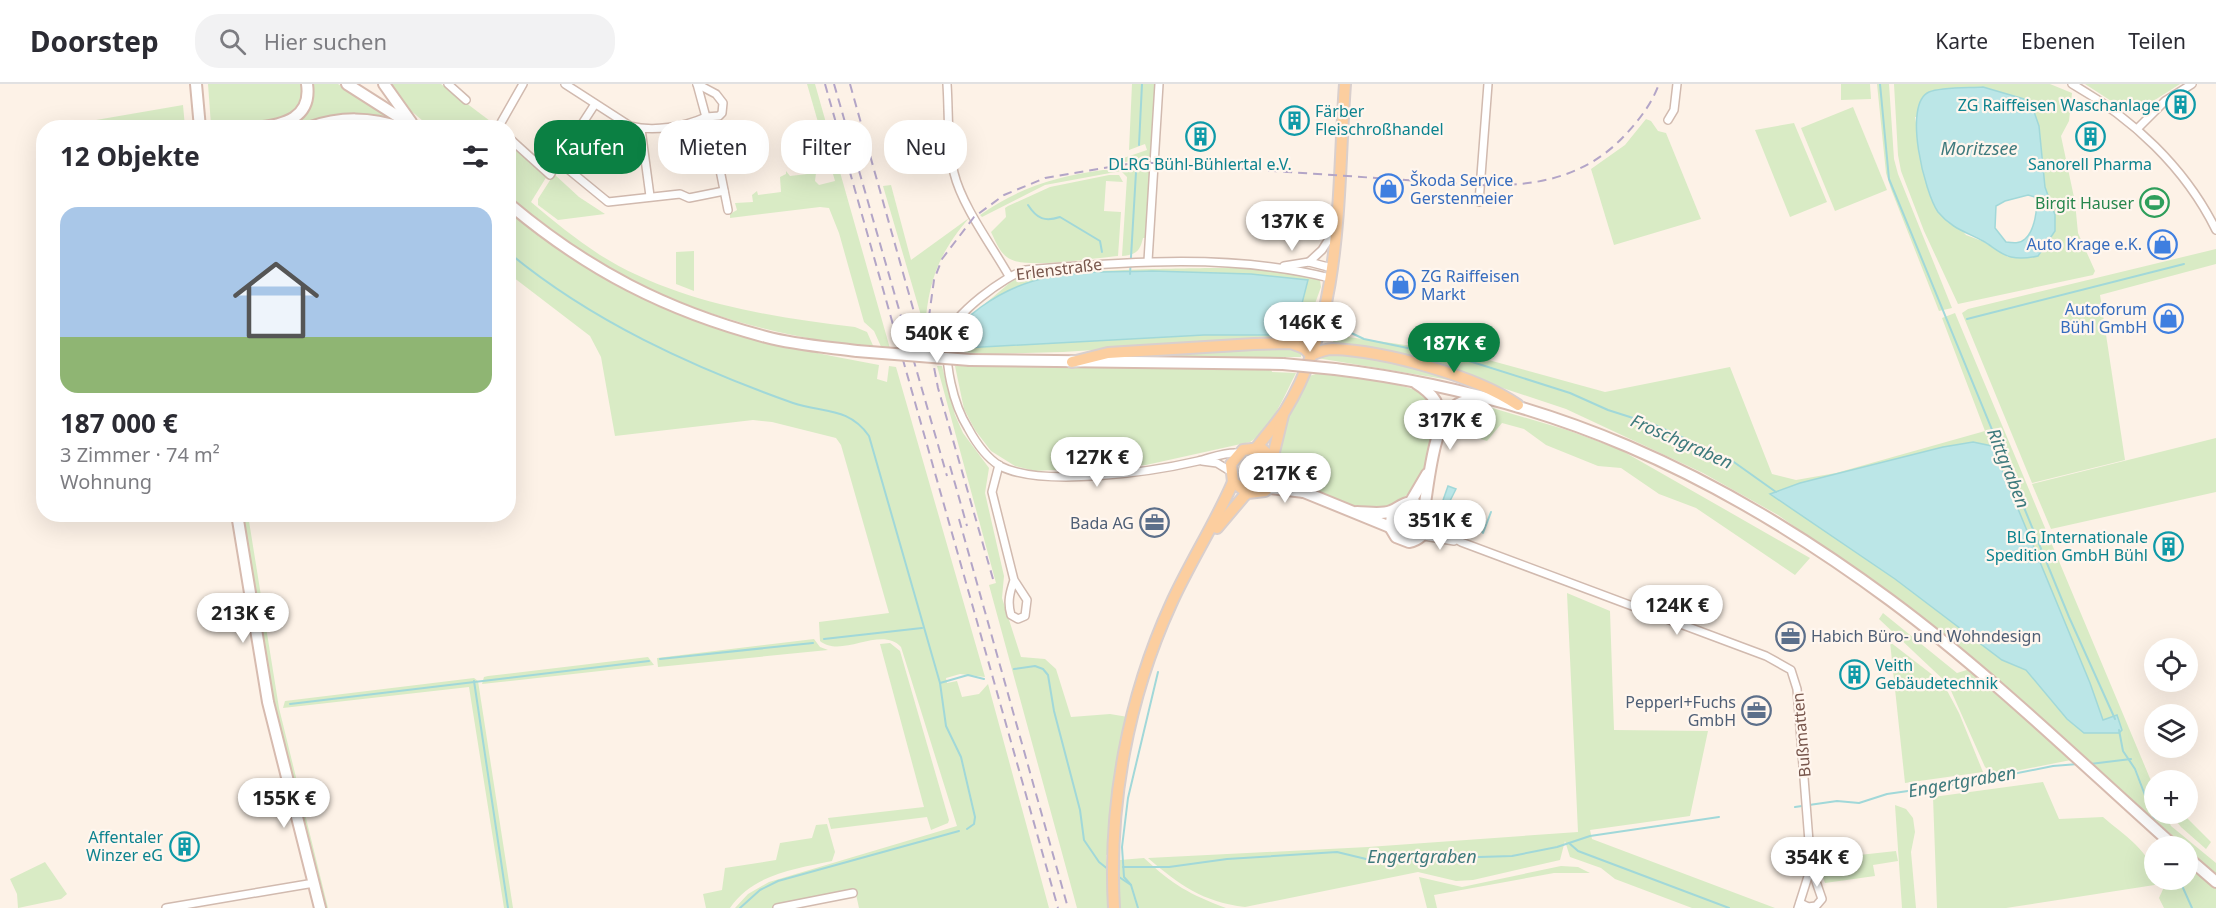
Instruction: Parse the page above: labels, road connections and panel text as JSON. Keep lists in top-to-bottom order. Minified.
{"streets":{"street":["Erlenstraße","Bußmatten"]},"water":["Moritzsee","Froschgraben","Rittgraben","Engertgraben"],"places":{"building":["ZG Raiffeisen Waschanlage","Färber Fleischroßhandel","DLRG Bühl-Bühlertal e.V.","Sanorell Pharma","BLG Internationale Spedition GmbH Bühl","Veith Gebäudetechnik","Affentaler Winzer eG"],"shop":["Škoda Service Gerstenmeier","Auto Krage e.K.","ZG Raiffeisen Markt","Autoforum Bühl GmbH"],"sports":["Birgit Hauser"],"office":["Bada AG","Habich Büro- und Wohndesign","Pepperl+Fuchs GmbH"]},"page":{"header":"Doorstep","search":"Hier suchen","nav":["Karte","Ebenen","Teilen"],"chip":["Kaufen","Mieten","Filter","Neu"],"heading":"12 Objekte","list":[{"name":"187 000 €","note":"3 Zimmer · 74 m² · Wohnung"}],"price":["137K €","146K €","540K €","187K €","317K €","127K €","217K €","351K €","124K €","213K €","155K €","354K €"],"map_buttons":["+","−"]}}
